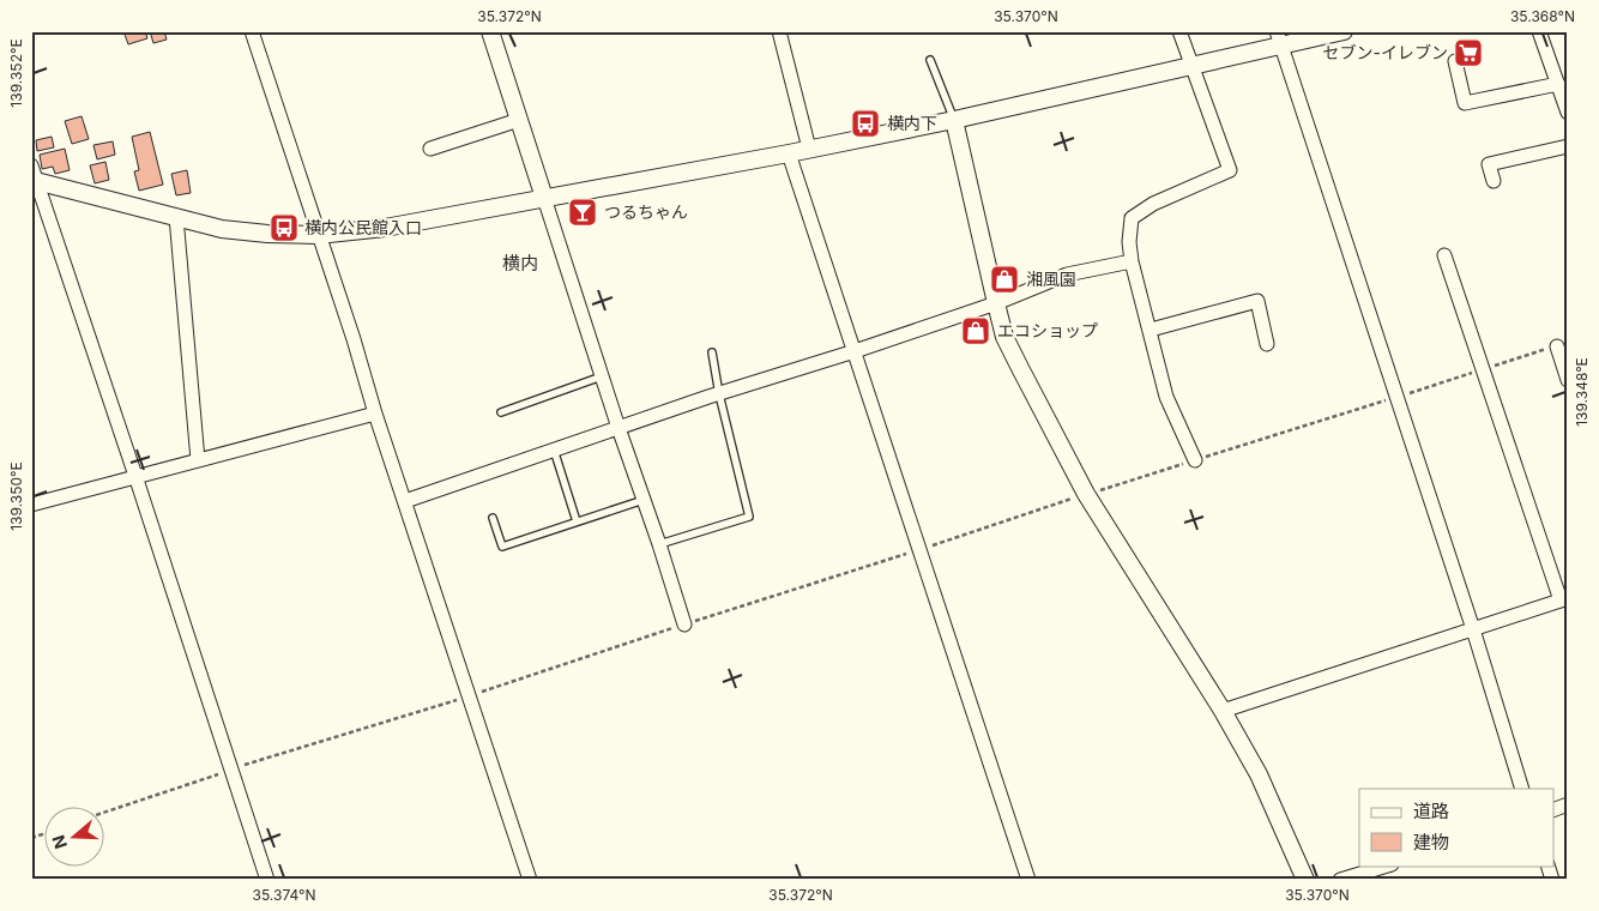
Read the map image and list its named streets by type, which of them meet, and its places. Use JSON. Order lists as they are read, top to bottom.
{
  "districts": ["横内"],
  "places": {
    "supermarket": ["セブン-イレブン"],
    "bus stop": ["横内下", "横内公民館入口"],
    "bar": ["つるちゃん"],
    "shop": ["湘風園", "エコショップ"]
  },
  "legend": ["道路", "建物"],
  "north": "left",
  "coordinates": [
    "35.372°N",
    "35.370°N",
    "35.368°N",
    "139.352°E",
    "139.348°E",
    "139.350°E",
    "35.374°N"
  ]
}
